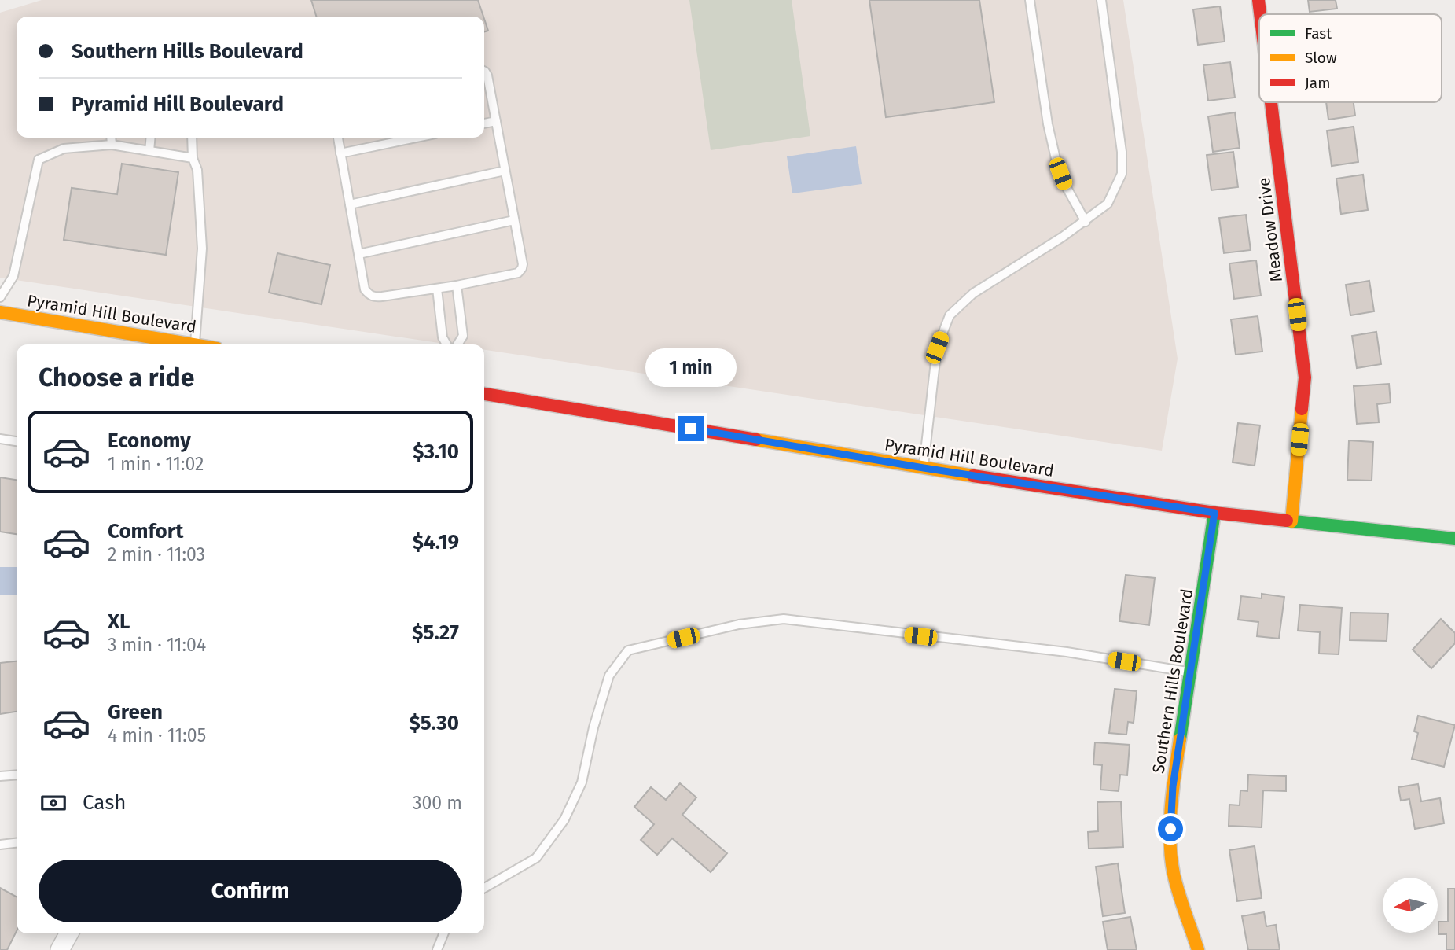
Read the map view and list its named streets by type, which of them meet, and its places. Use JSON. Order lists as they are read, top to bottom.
{
  "streets": {
    "main road": ["Meadow Drive", "Pyramid Hill Boulevard", "Southern Hills Boulevard"]
  },
  "crossings": [
    ["Meadow Drive", "Pyramid Hill Boulevard"],
    ["Pyramid Hill Boulevard", "Southern Hills Boulevard"]
  ],
  "legend": ["Fast", "Slow", "Jam"],
  "north": "left",
  "page": {
    "banner": ["Southern Hills Boulevard", "Pyramid Hill Boulevard"],
    "heading": "Choose a ride",
    "bubble": "1 min",
    "list": [
      {
        "name": "Economy",
        "note": "1 min · 11:02",
        "value": "$3.10"
      },
      {
        "name": "Comfort",
        "note": "2 min · 11:03",
        "value": "$4.19"
      },
      {
        "name": "XL",
        "note": "3 min · 11:04",
        "value": "$5.27"
      },
      {
        "name": "Green",
        "note": "4 min · 11:05",
        "value": "$5.30"
      }
    ],
    "pay": ["Cash", "300 m"],
    "buttons": "Confirm"
  }
}
